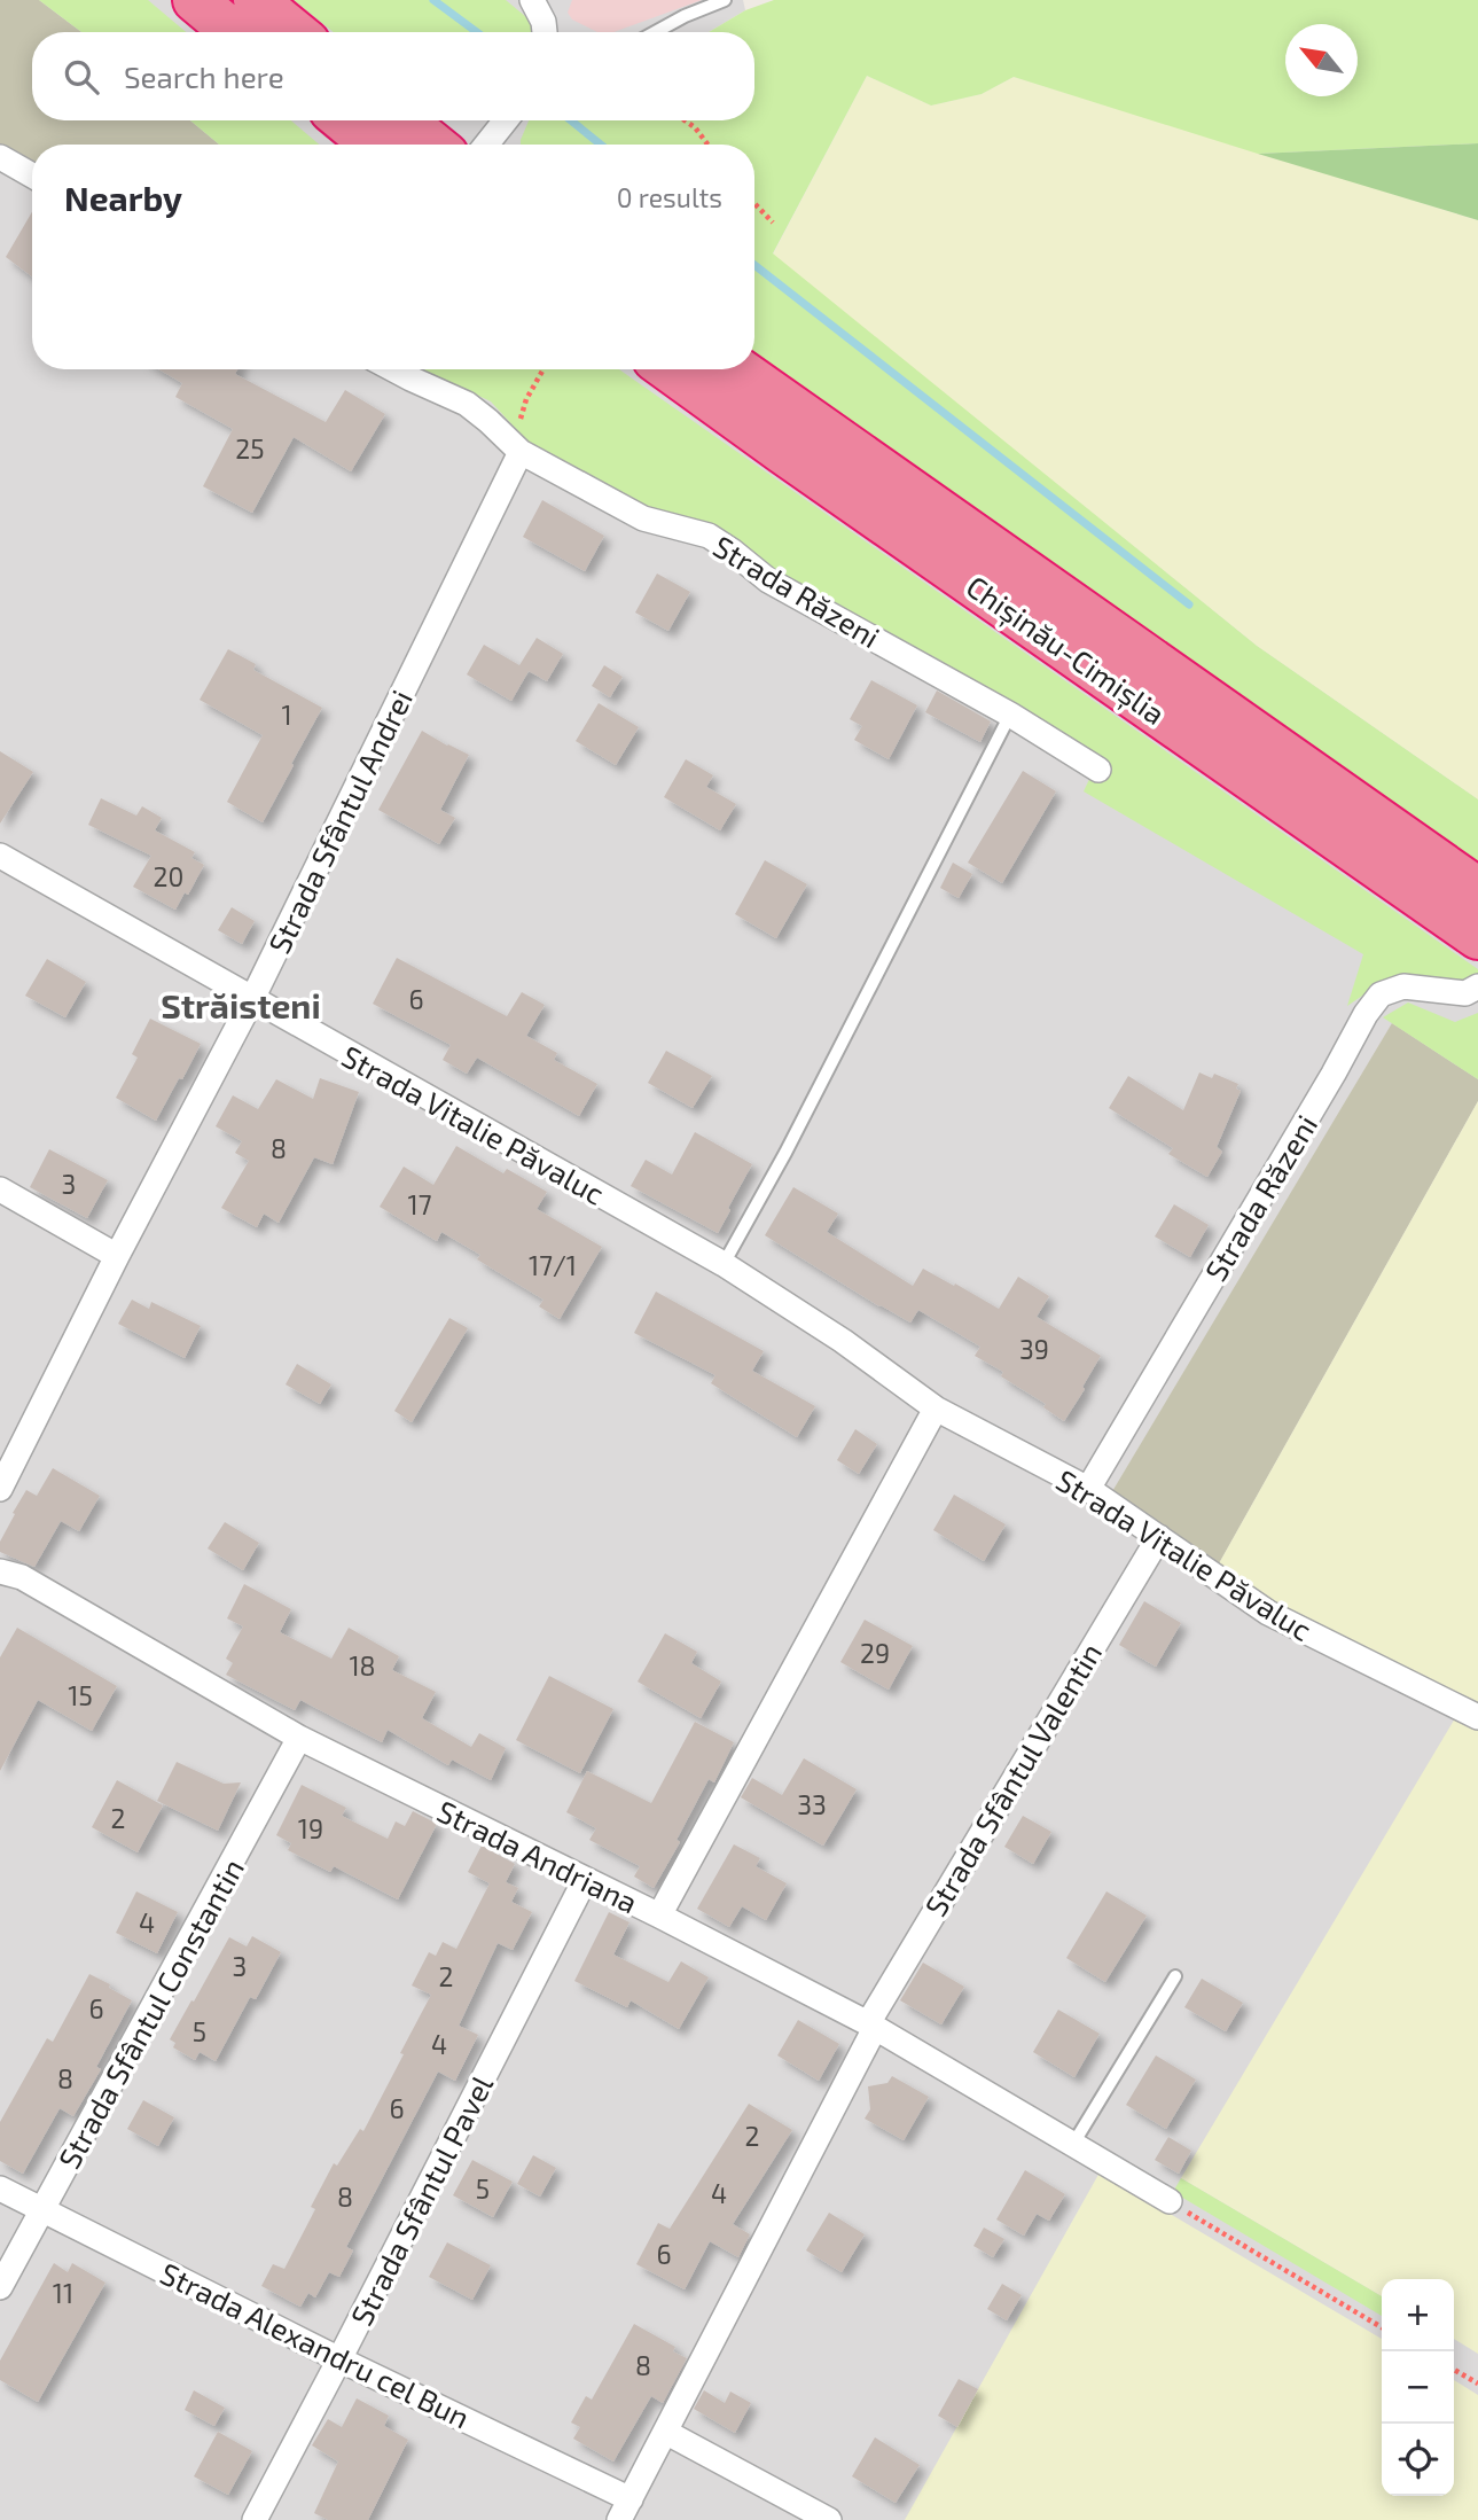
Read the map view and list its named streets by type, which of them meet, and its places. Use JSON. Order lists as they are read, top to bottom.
{
  "streets": {
    "highway": ["Chișinău-Cimișlia"],
    "street": [
      "Strada Răzeni",
      "Strada Sfântul Andrei",
      "Strada Vitalie Păvaluc",
      "Strada Sfântul Valentin",
      "Strada Andriana",
      "Strada Sfântul Constantin",
      "Strada Sfântul Pavel",
      "Strada Alexandru cel Bun"
    ]
  },
  "crossings": [
    ["Strada Răzeni", "Strada Sfântul Andrei"],
    ["Strada Răzeni", "Strada Vitalie Păvaluc"],
    ["Strada Sfântul Andrei", "Strada Vitalie Păvaluc"],
    ["Strada Vitalie Păvaluc", "Strada Sfântul Valentin"],
    ["Strada Sfântul Valentin", "Strada Andriana"],
    ["Strada Sfântul Valentin", "Strada Alexandru cel Bun"],
    ["Strada Andriana", "Strada Sfântul Constantin"],
    ["Strada Andriana", "Strada Sfântul Pavel"],
    ["Strada Sfântul Constantin", "Strada Alexandru cel Bun"],
    ["Strada Sfântul Pavel", "Strada Alexandru cel Bun"]
  ],
  "districts": ["Străisteni"],
  "house_numbers": [
    "25",
    "1",
    "20",
    "6",
    "8",
    "3",
    "17",
    "17/1",
    "39",
    "29",
    "18",
    "15",
    "33",
    "2",
    "19",
    "4",
    "3",
    "2",
    "6",
    "5",
    "4",
    "8",
    "6",
    "2",
    "5",
    "4",
    "8",
    "6",
    "11",
    "8"
  ],
  "north": "top left",
  "page": {
    "search": "Search here",
    "heading": ["Nearby", "0 results"],
    "map_buttons": ["+", "−"]
  }
}
